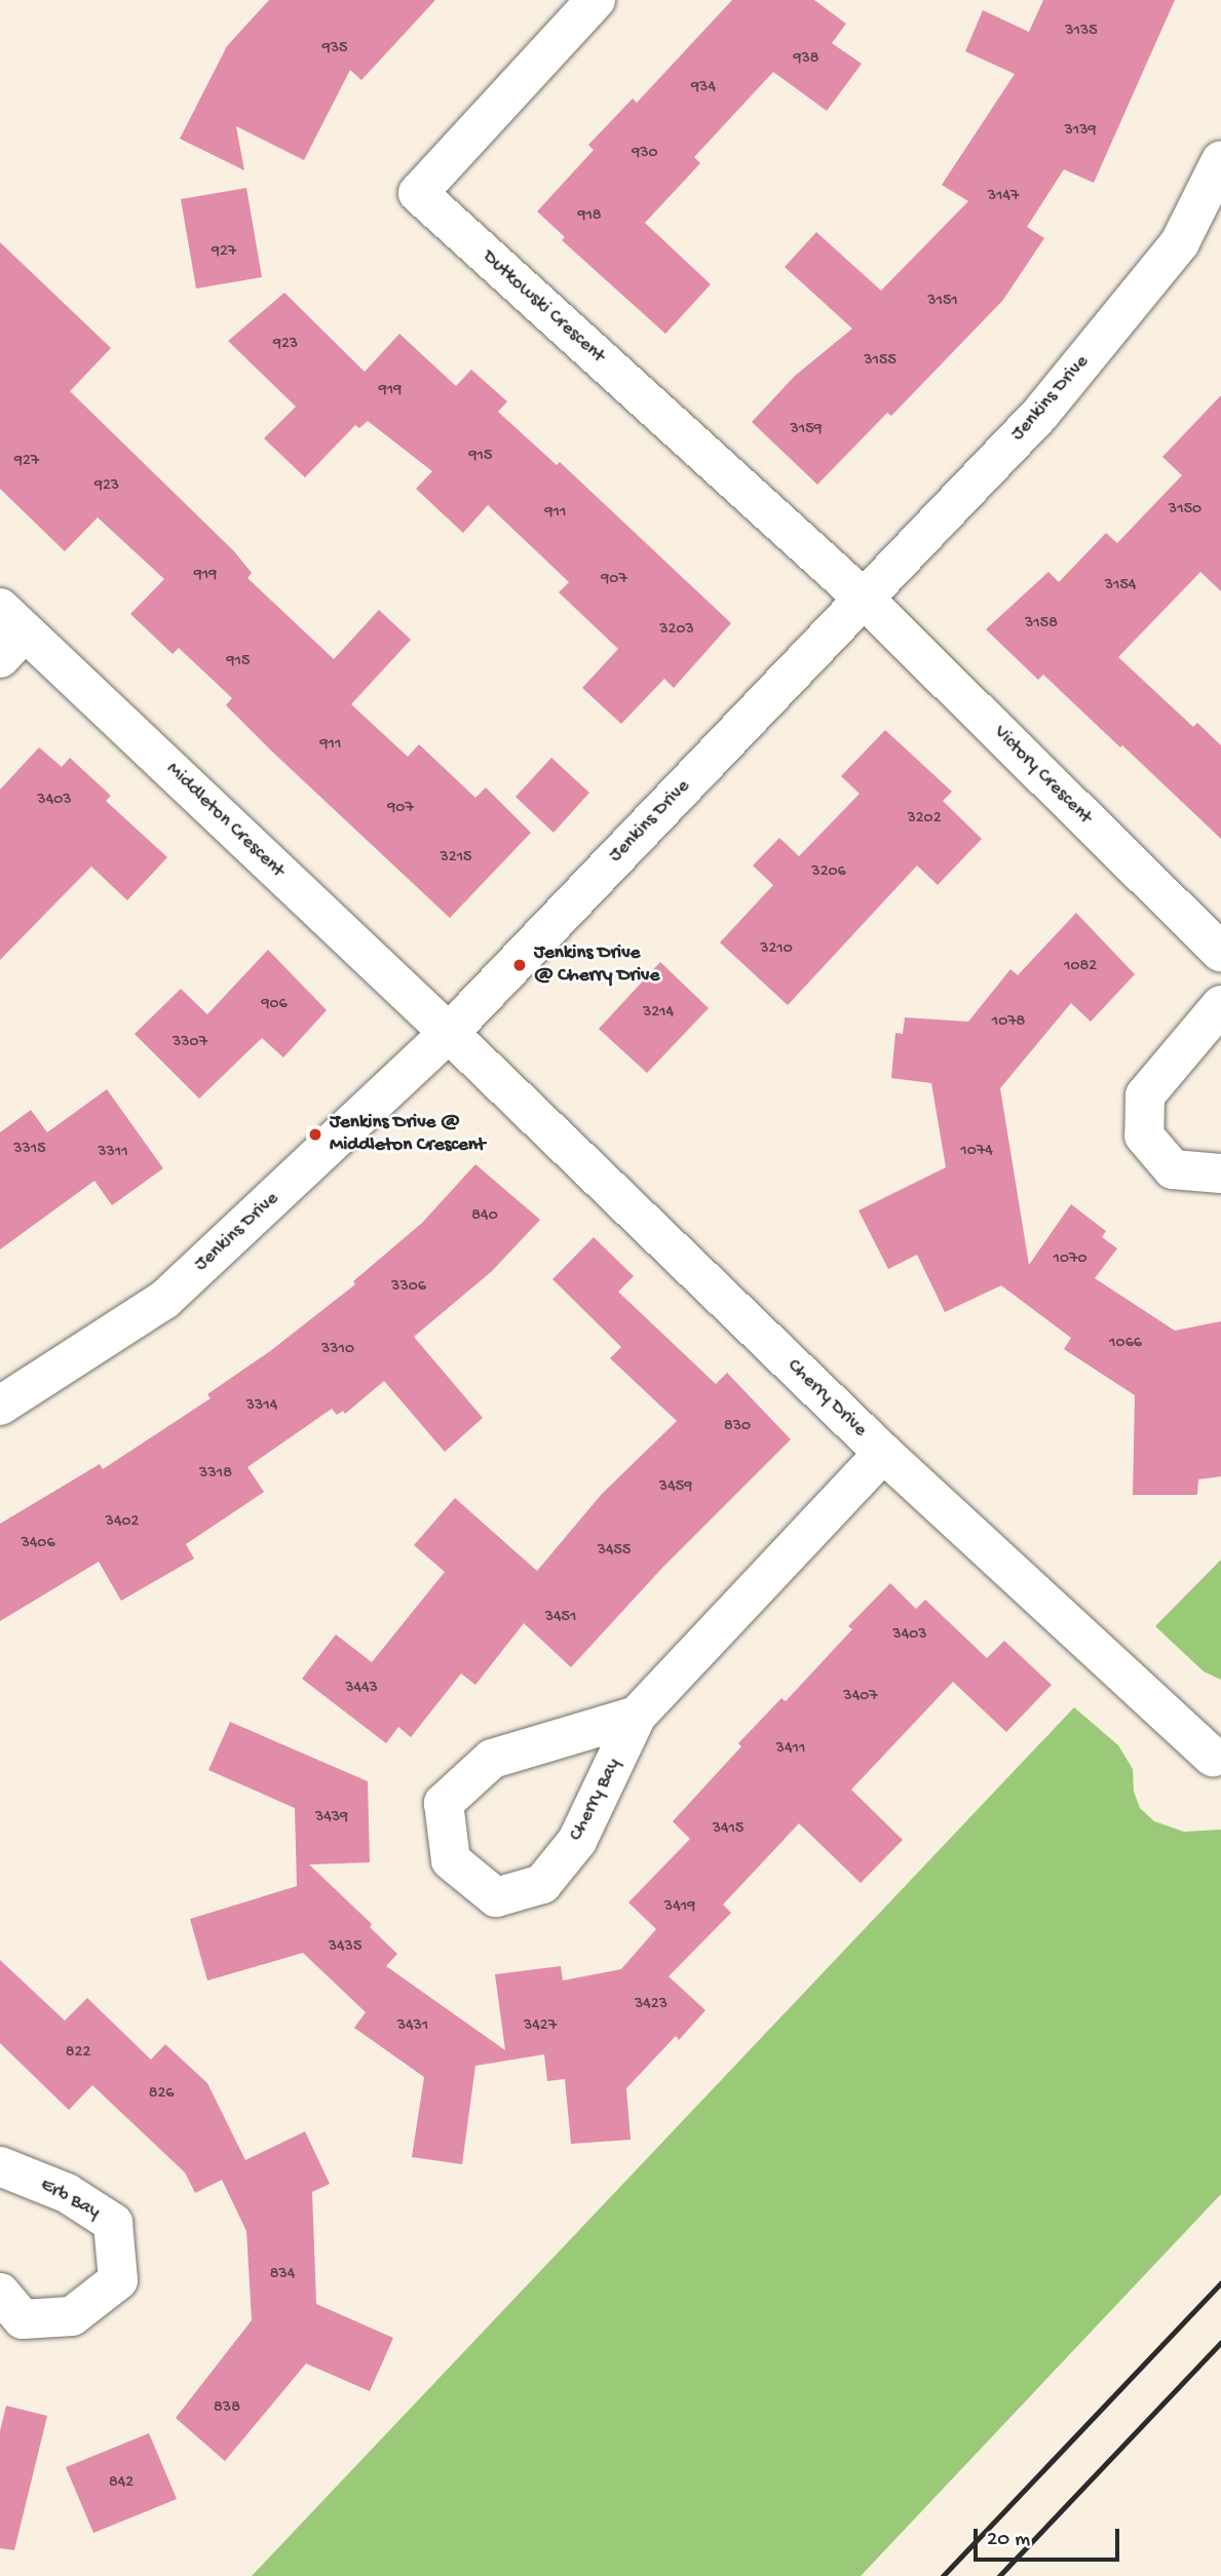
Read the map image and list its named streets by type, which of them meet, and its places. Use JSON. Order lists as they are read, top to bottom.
{
  "streets": {
    "street": [
      "Dutkowski Crescent",
      "Jenkins Drive",
      "Victory Crescent",
      "Middleton Crescent",
      "Cherry Drive",
      "Cherry Bay",
      "Erb Bay"
    ]
  },
  "crossings": [
    ["Dutkowski Crescent", "Jenkins Drive"],
    ["Dutkowski Crescent", "Victory Crescent"],
    ["Jenkins Drive", "Victory Crescent"],
    ["Jenkins Drive", "Middleton Crescent"],
    ["Jenkins Drive", "Cherry Drive"],
    ["Middleton Crescent", "Cherry Drive"],
    ["Cherry Drive", "Cherry Bay"]
  ],
  "places": ["Jenkins Drive @ Cherry Drive", "Jenkins Drive @ Middleton Crescent"],
  "house_numbers": [
    "3135",
    "935",
    "938",
    "934",
    "3139",
    "930",
    "3147",
    "918",
    "927",
    "3151",
    "923",
    "3155",
    "919",
    "3159",
    "915",
    "927",
    "923",
    "3150",
    "911",
    "919",
    "907",
    "3154",
    "3158",
    "3203",
    "915",
    "911",
    "3403",
    "907",
    "3202",
    "3215",
    "3206",
    "3210",
    "1082",
    "906",
    "3214",
    "1078",
    "3307",
    "3315",
    "1074",
    "3311",
    "840",
    "1070",
    "3306",
    "1066",
    "3310",
    "3314",
    "830",
    "3318",
    "3459",
    "3402",
    "3406",
    "3455",
    "3451",
    "3403",
    "3443",
    "3407",
    "3411",
    "3439",
    "3415",
    "3419",
    "3435",
    "3423",
    "3431",
    "3427",
    "822",
    "826",
    "834",
    "838",
    "842"
  ],
  "scale_bar": "20 m"
}
